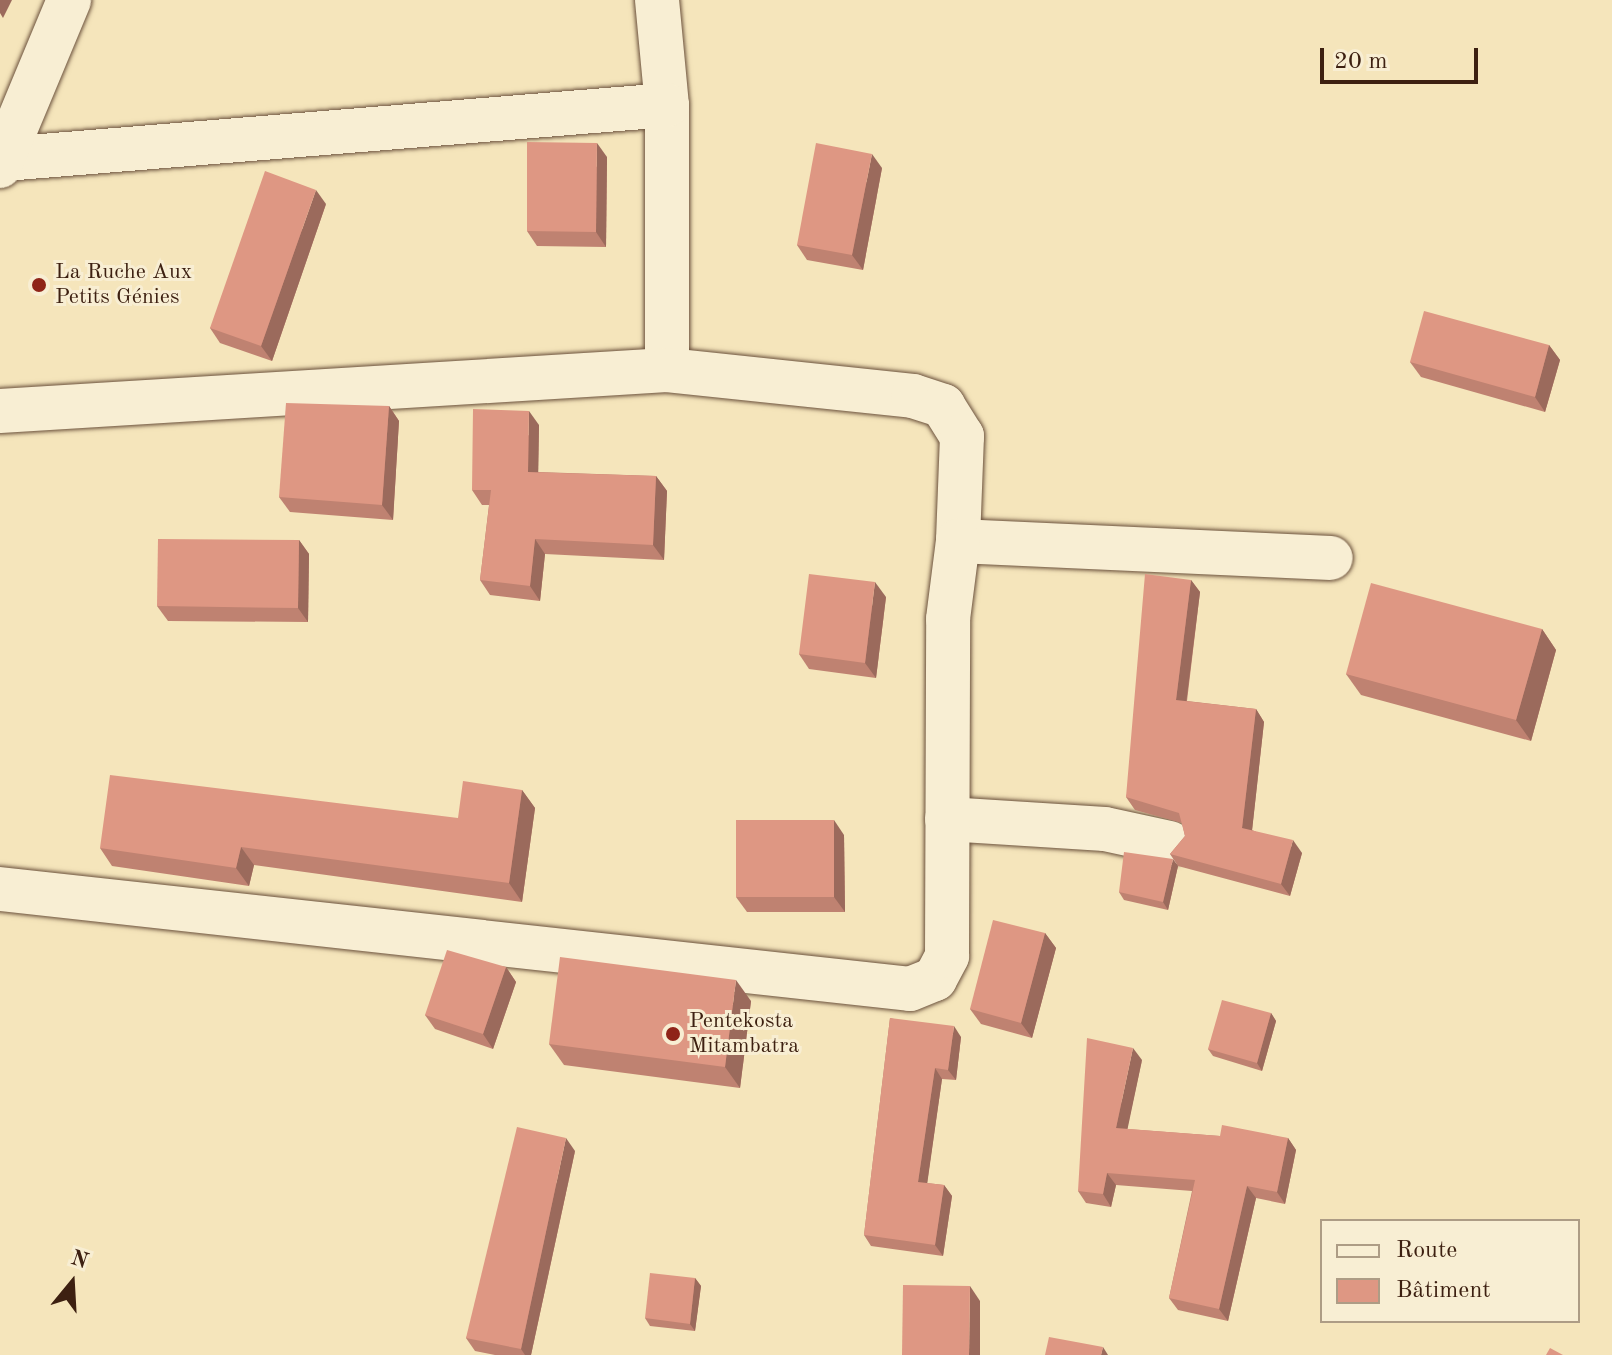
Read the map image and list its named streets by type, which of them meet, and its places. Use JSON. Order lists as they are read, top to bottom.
{
  "places": ["La Ruche Aux Petits Génies", "Pentekosta Mitambatra"],
  "legend": ["Route", "Bâtiment"],
  "scale_bar": "20 m",
  "north": "top"
}
